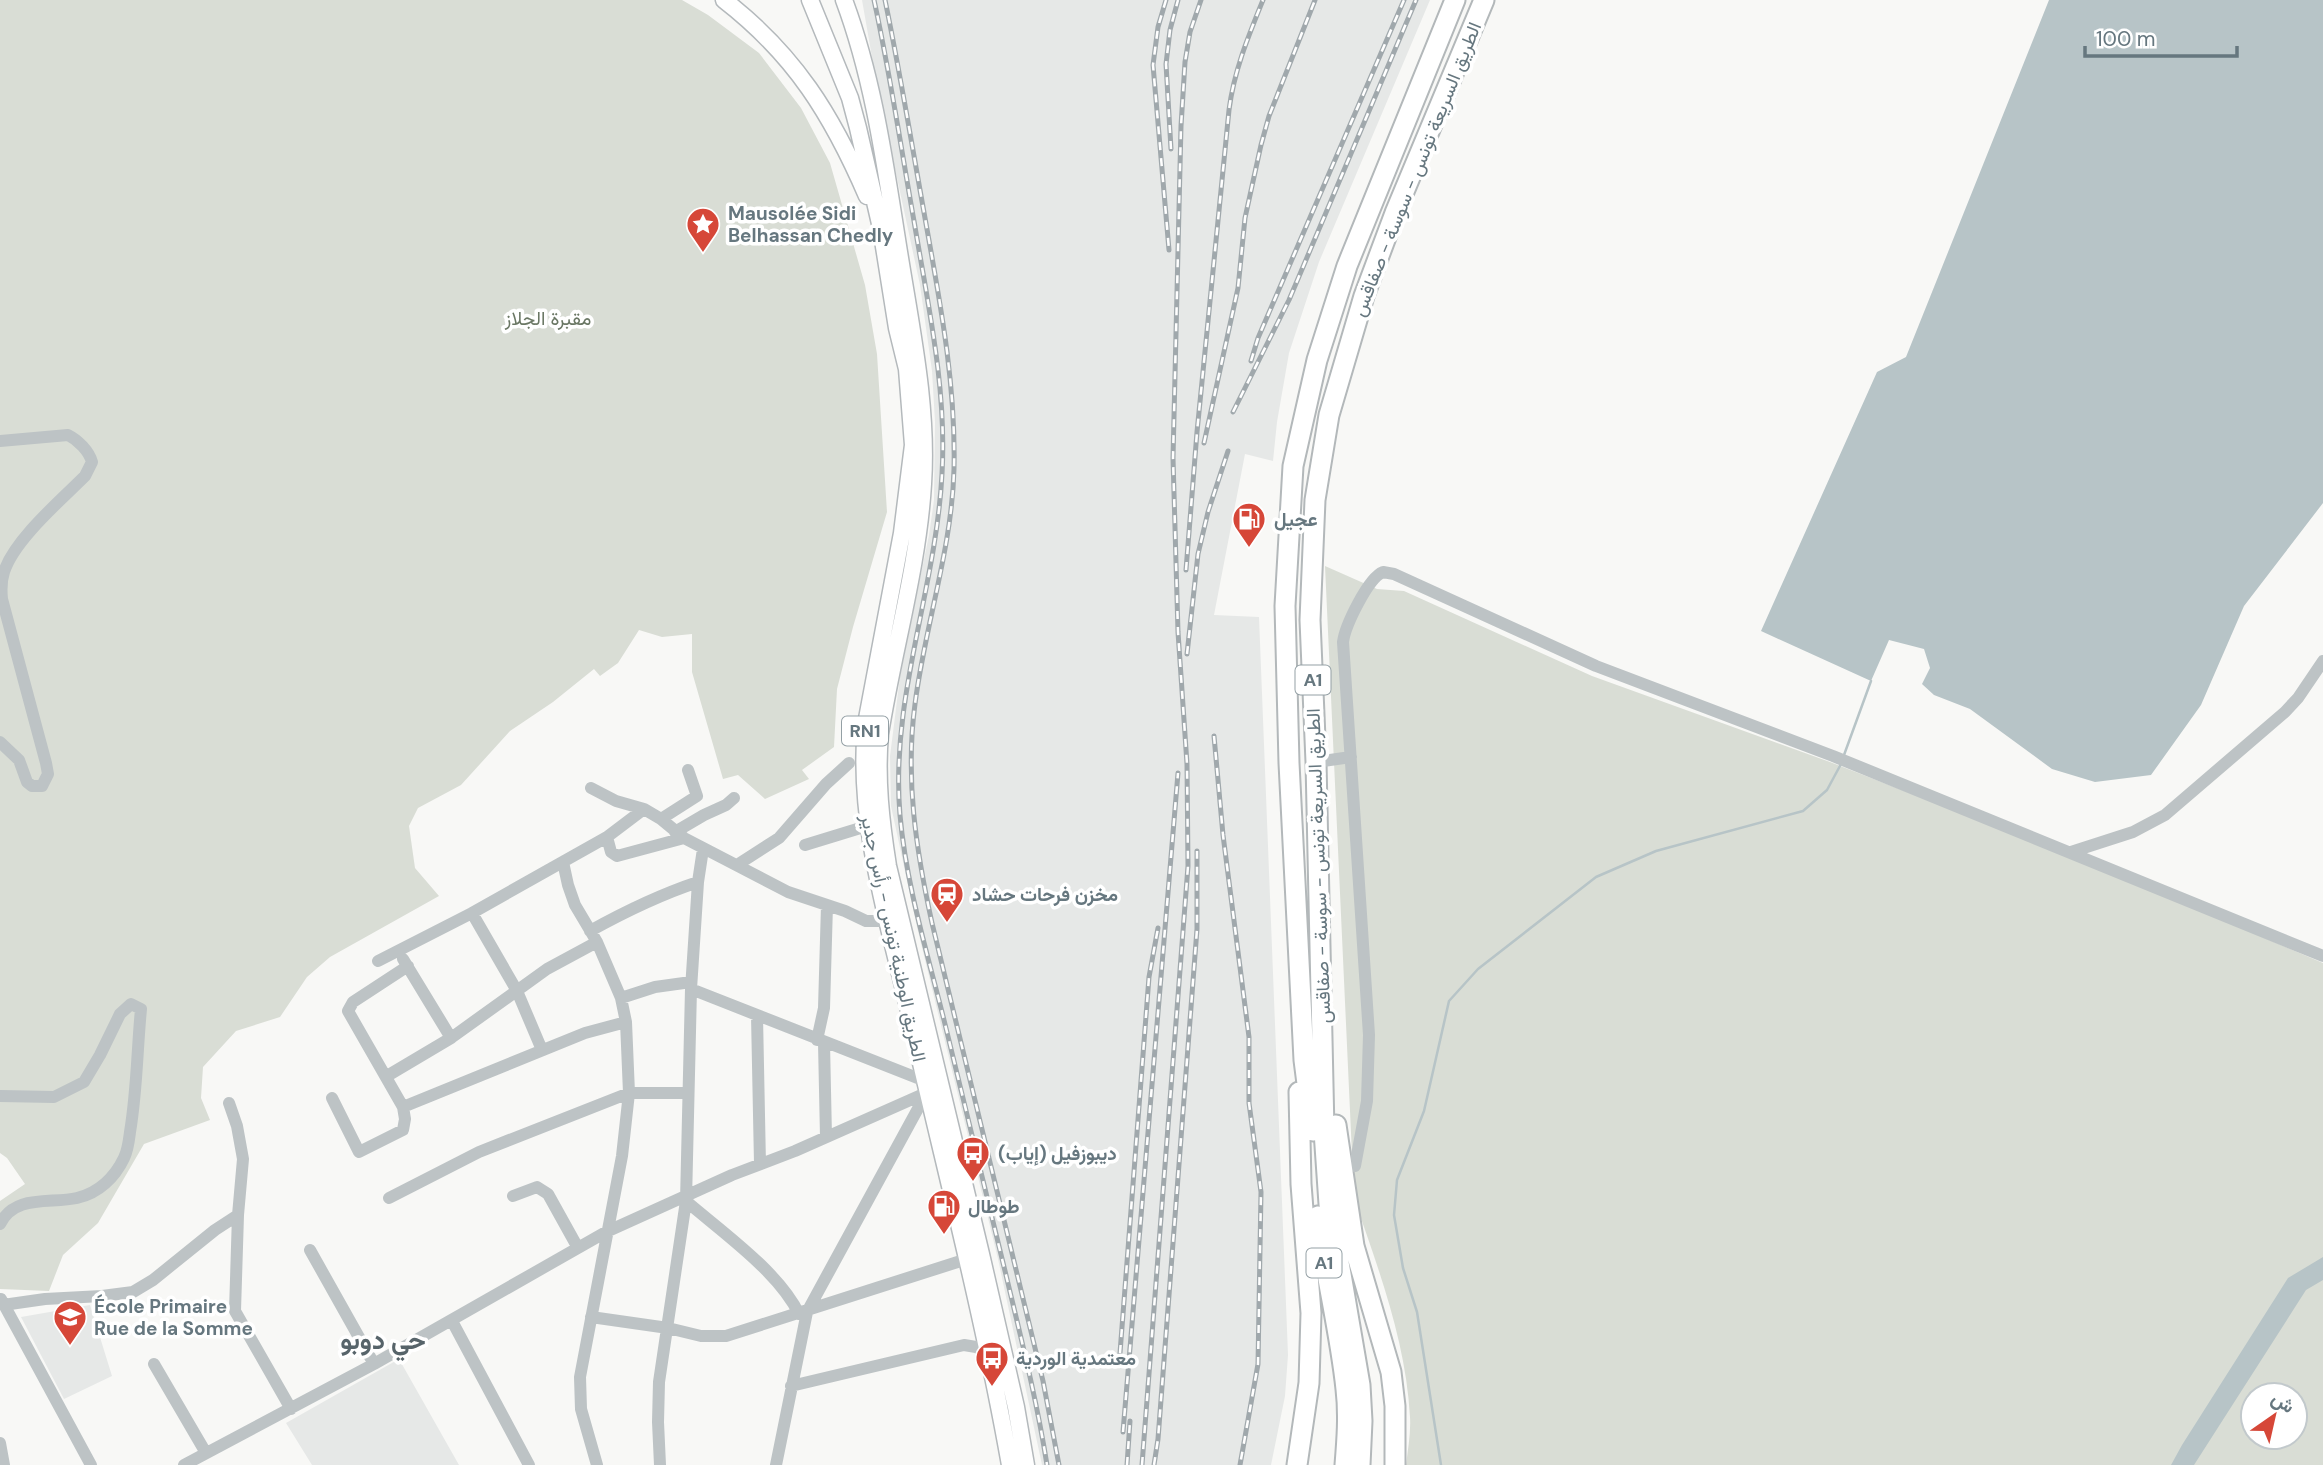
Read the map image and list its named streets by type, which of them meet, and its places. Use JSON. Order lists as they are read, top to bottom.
{
  "streets": {
    "highway": ["الطريق السريعة تونس - سوسة - صفاقس", "A1"],
    "main road": ["RN1", "الطريق الوطنية تونس - رأس جدير"]
  },
  "districts": ["حي دوبو"],
  "parks": ["مقبرة الجلاز"],
  "places": {
    "place": ["Mausolée Sidi Belhassan Chedly"],
    "fuel station": ["عجيل", "طوطال"],
    "station": ["مخزن فرحات حشاد"],
    "bus stop": ["ديبوزفيل (إياب)", "معتمدية الوردية"],
    "school or university": ["École Primaire Rue de la Somme"]
  },
  "scale_bar": "100 m",
  "north": "top right"
}
